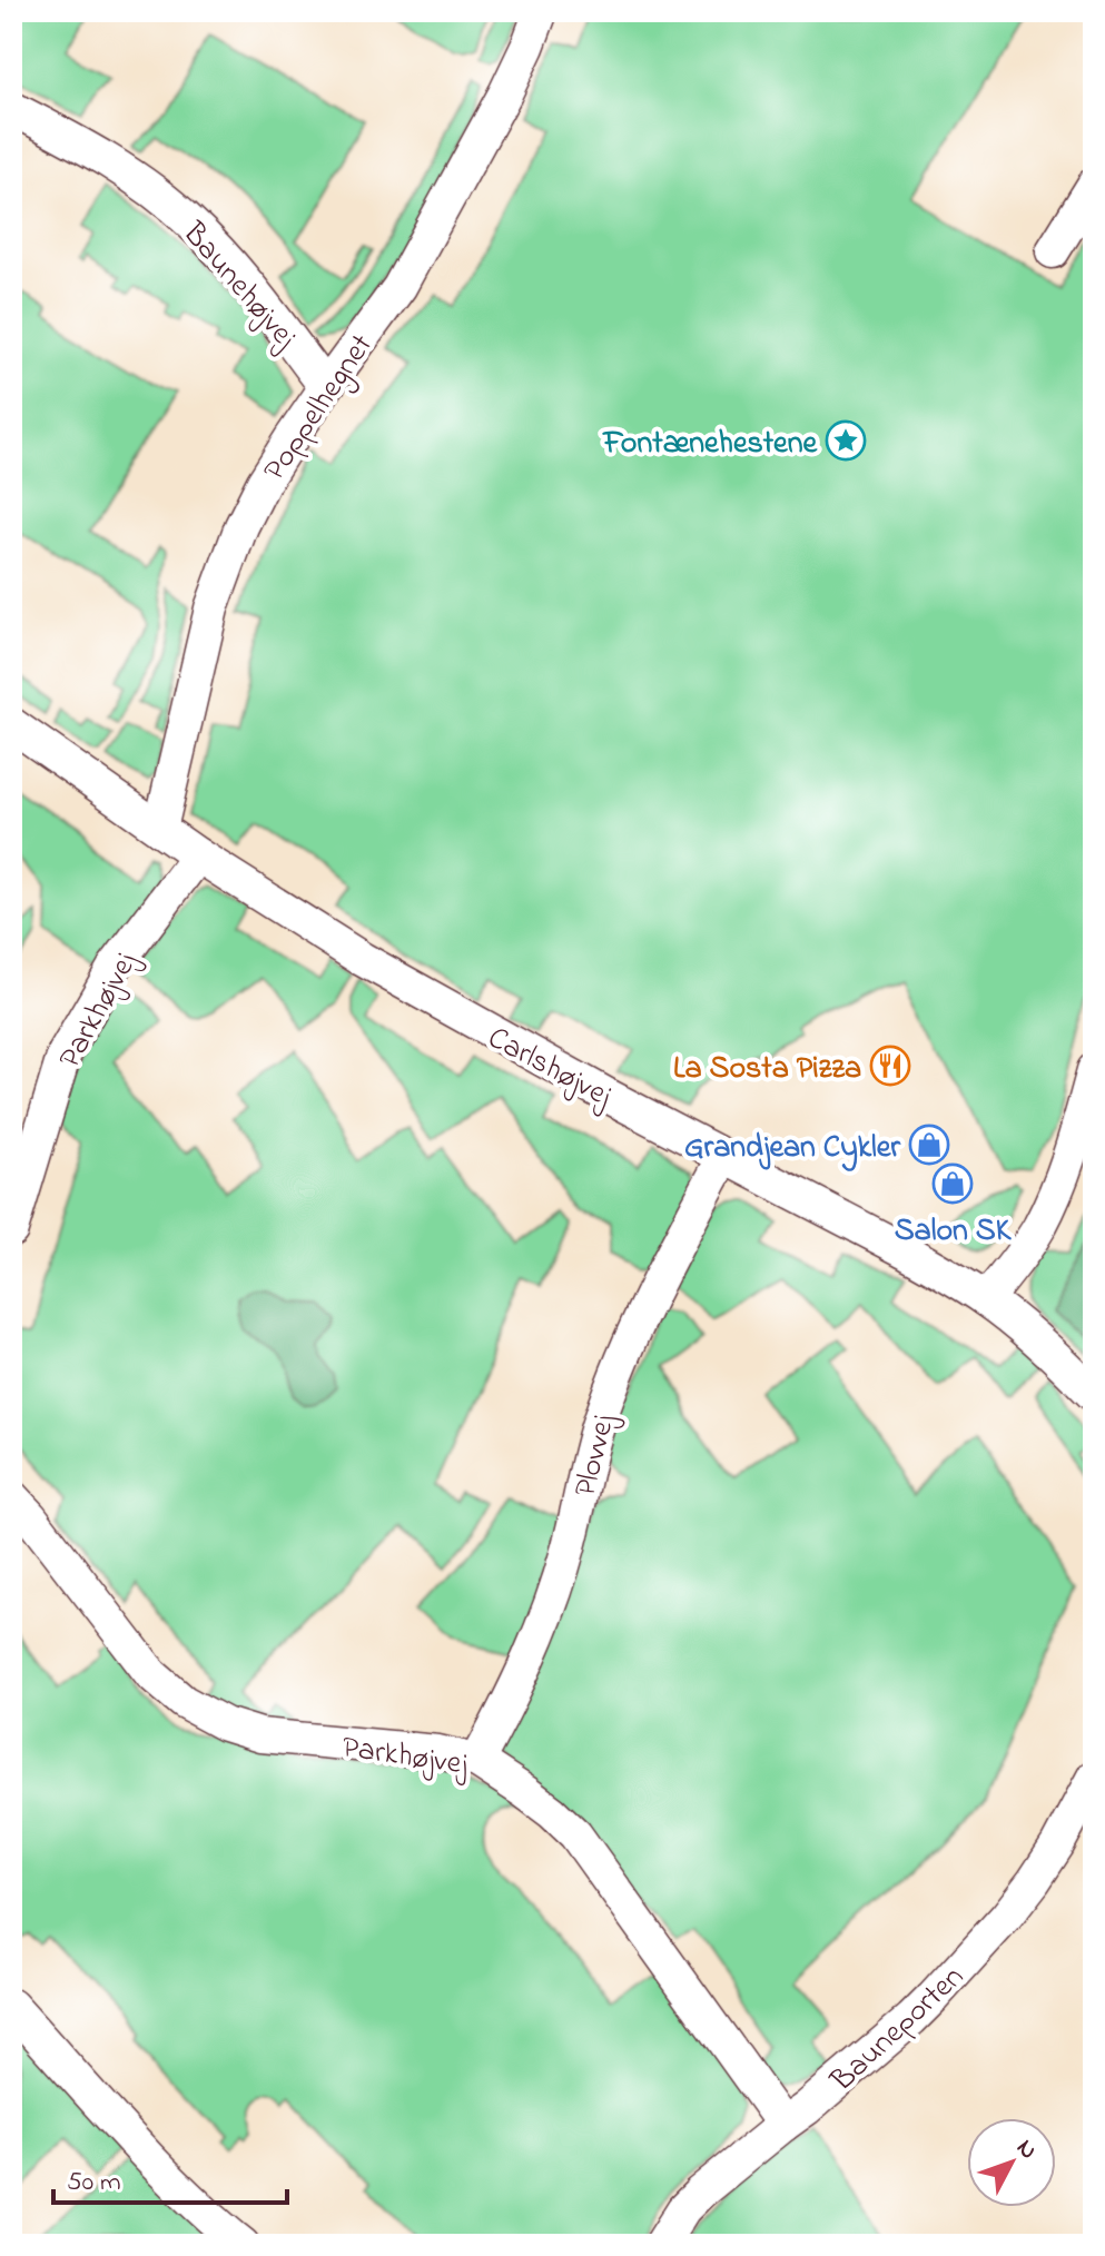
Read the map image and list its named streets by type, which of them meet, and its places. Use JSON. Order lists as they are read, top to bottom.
{
  "streets": {
    "street": [
      "Baunehøjvej",
      "Poppelhegnet",
      "Parkhøjvej",
      "Carlshøjvej",
      "Plovvej",
      "Bauneporten"
    ]
  },
  "crossings": [
    ["Baunehøjvej", "Poppelhegnet"],
    ["Poppelhegnet", "Carlshøjvej"],
    ["Parkhøjvej", "Carlshøjvej"],
    ["Parkhøjvej", "Plovvej"],
    ["Parkhøjvej", "Bauneporten"],
    ["Carlshøjvej", "Plovvej"]
  ],
  "places": {
    "place": ["Fontænehestene"],
    "restaurant": ["La Sosta Pizza"],
    "shop": ["Grandjean Cykler", "Salon SK"]
  },
  "scale_bar": "50 m",
  "north": "top right"
}
